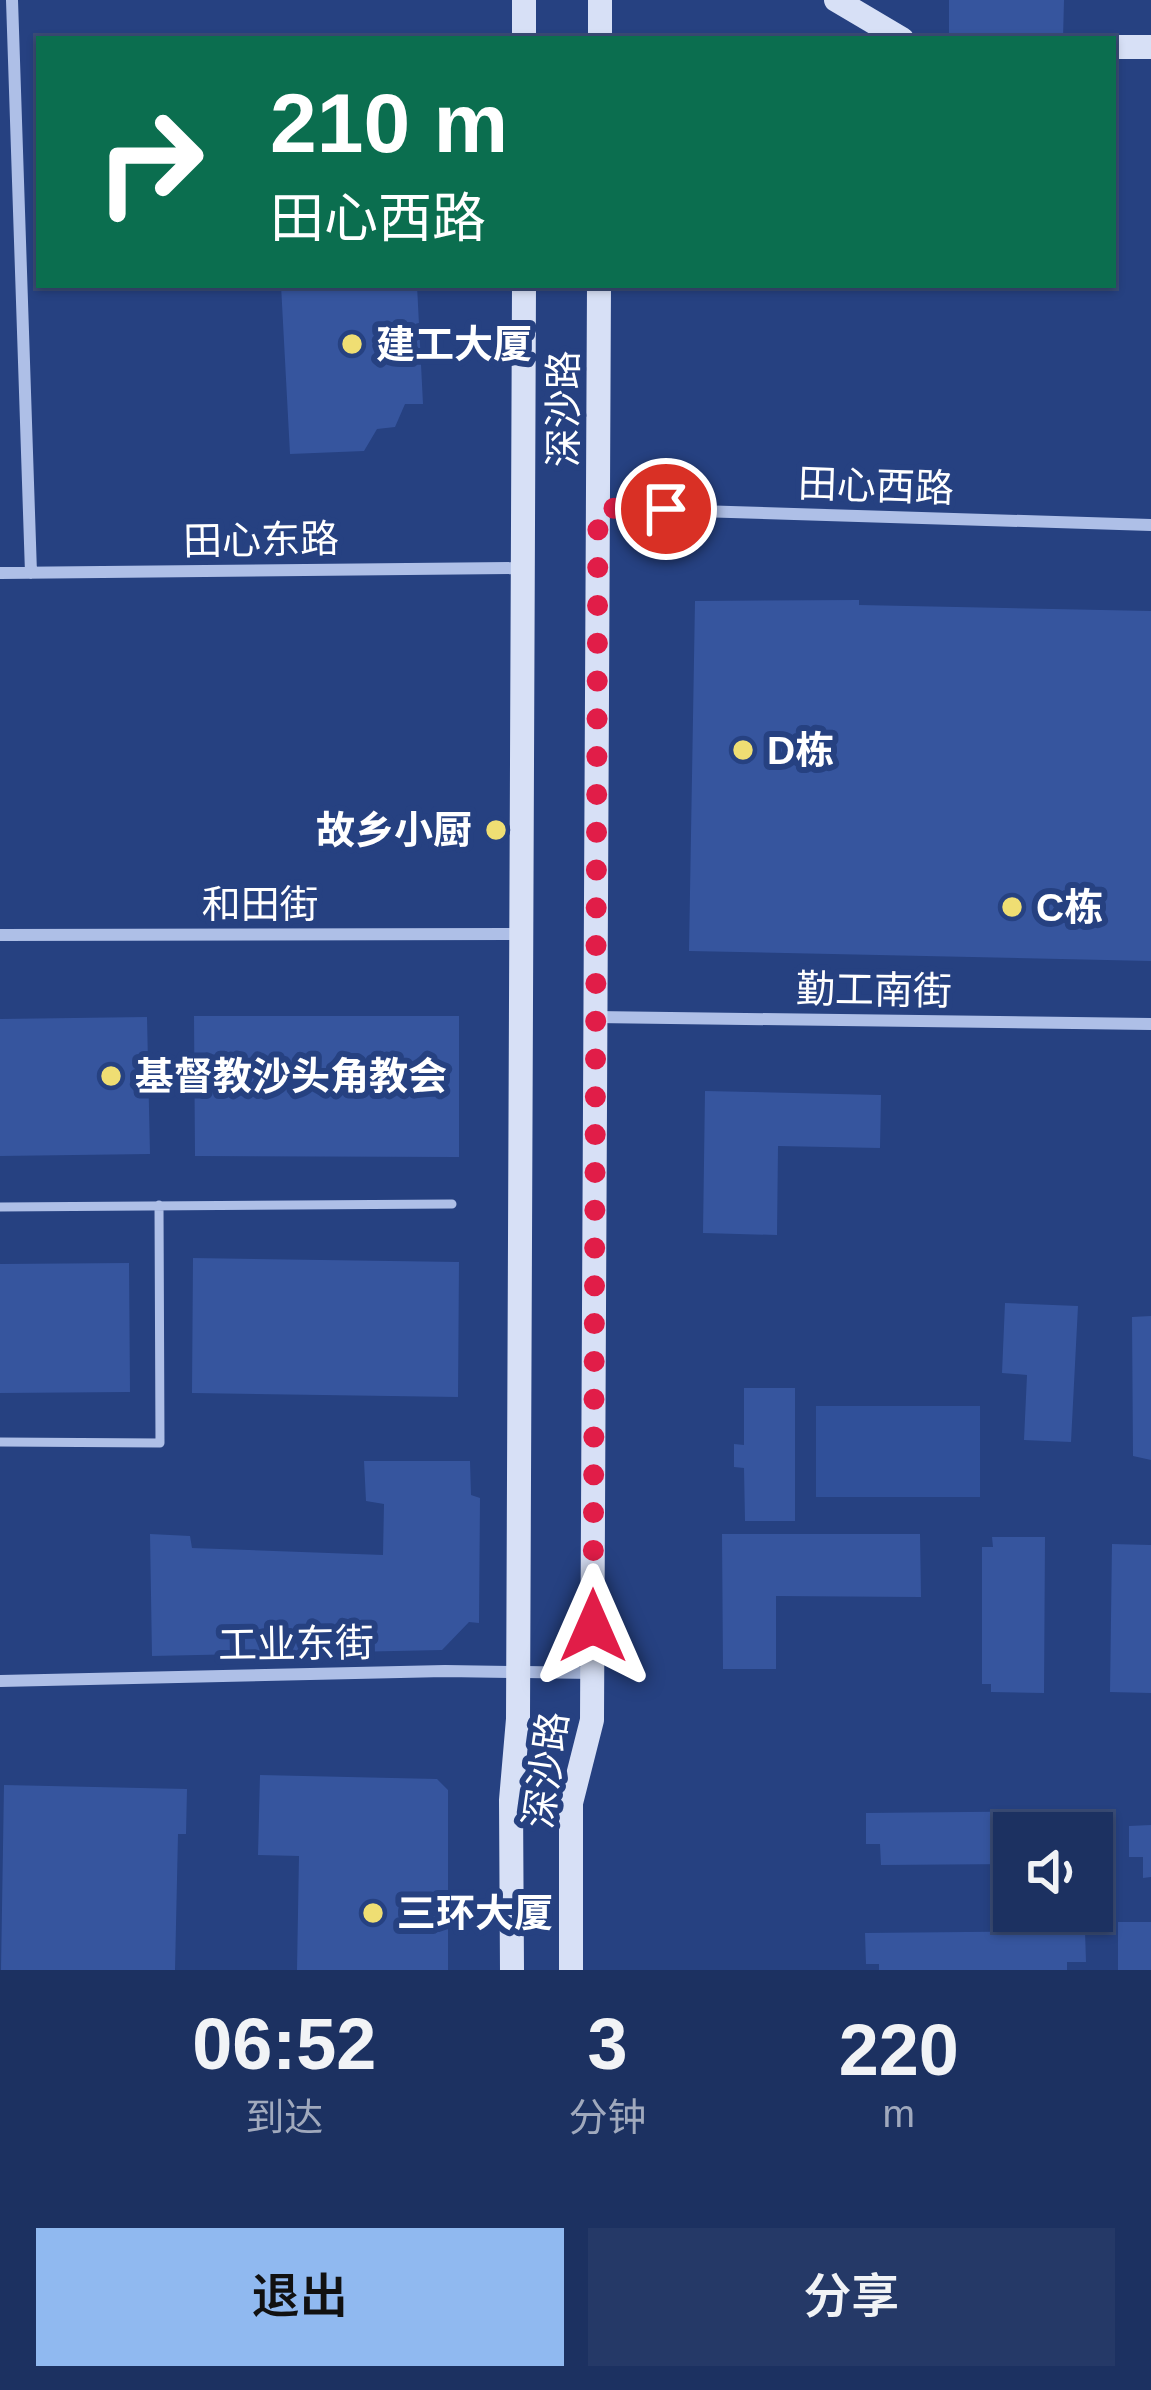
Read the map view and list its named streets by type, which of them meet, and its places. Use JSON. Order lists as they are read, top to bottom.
{
  "streets": {
    "main road": ["深沙路"],
    "street": [
      "田心西路",
      "田心东路",
      "和田街",
      "勤工南街",
      "工业东街"
    ]
  },
  "crossings": [
    ["深沙路", "田心西路"],
    ["深沙路", "田心东路"],
    ["深沙路", "和田街"],
    ["深沙路", "勤工南街"],
    ["深沙路", "工业东街"]
  ],
  "places": [
    "建工大厦",
    "D栋",
    "故乡小厨",
    "C栋",
    "基督教沙头角教会",
    "三环大厦"
  ],
  "page": {
    "turn": ["210 m", "田心西路"],
    "eta": [
      "06:52",
      "到达",
      "3",
      "分钟",
      "220",
      "m"
    ],
    "buttons": ["退出", "分享"]
  }
}
